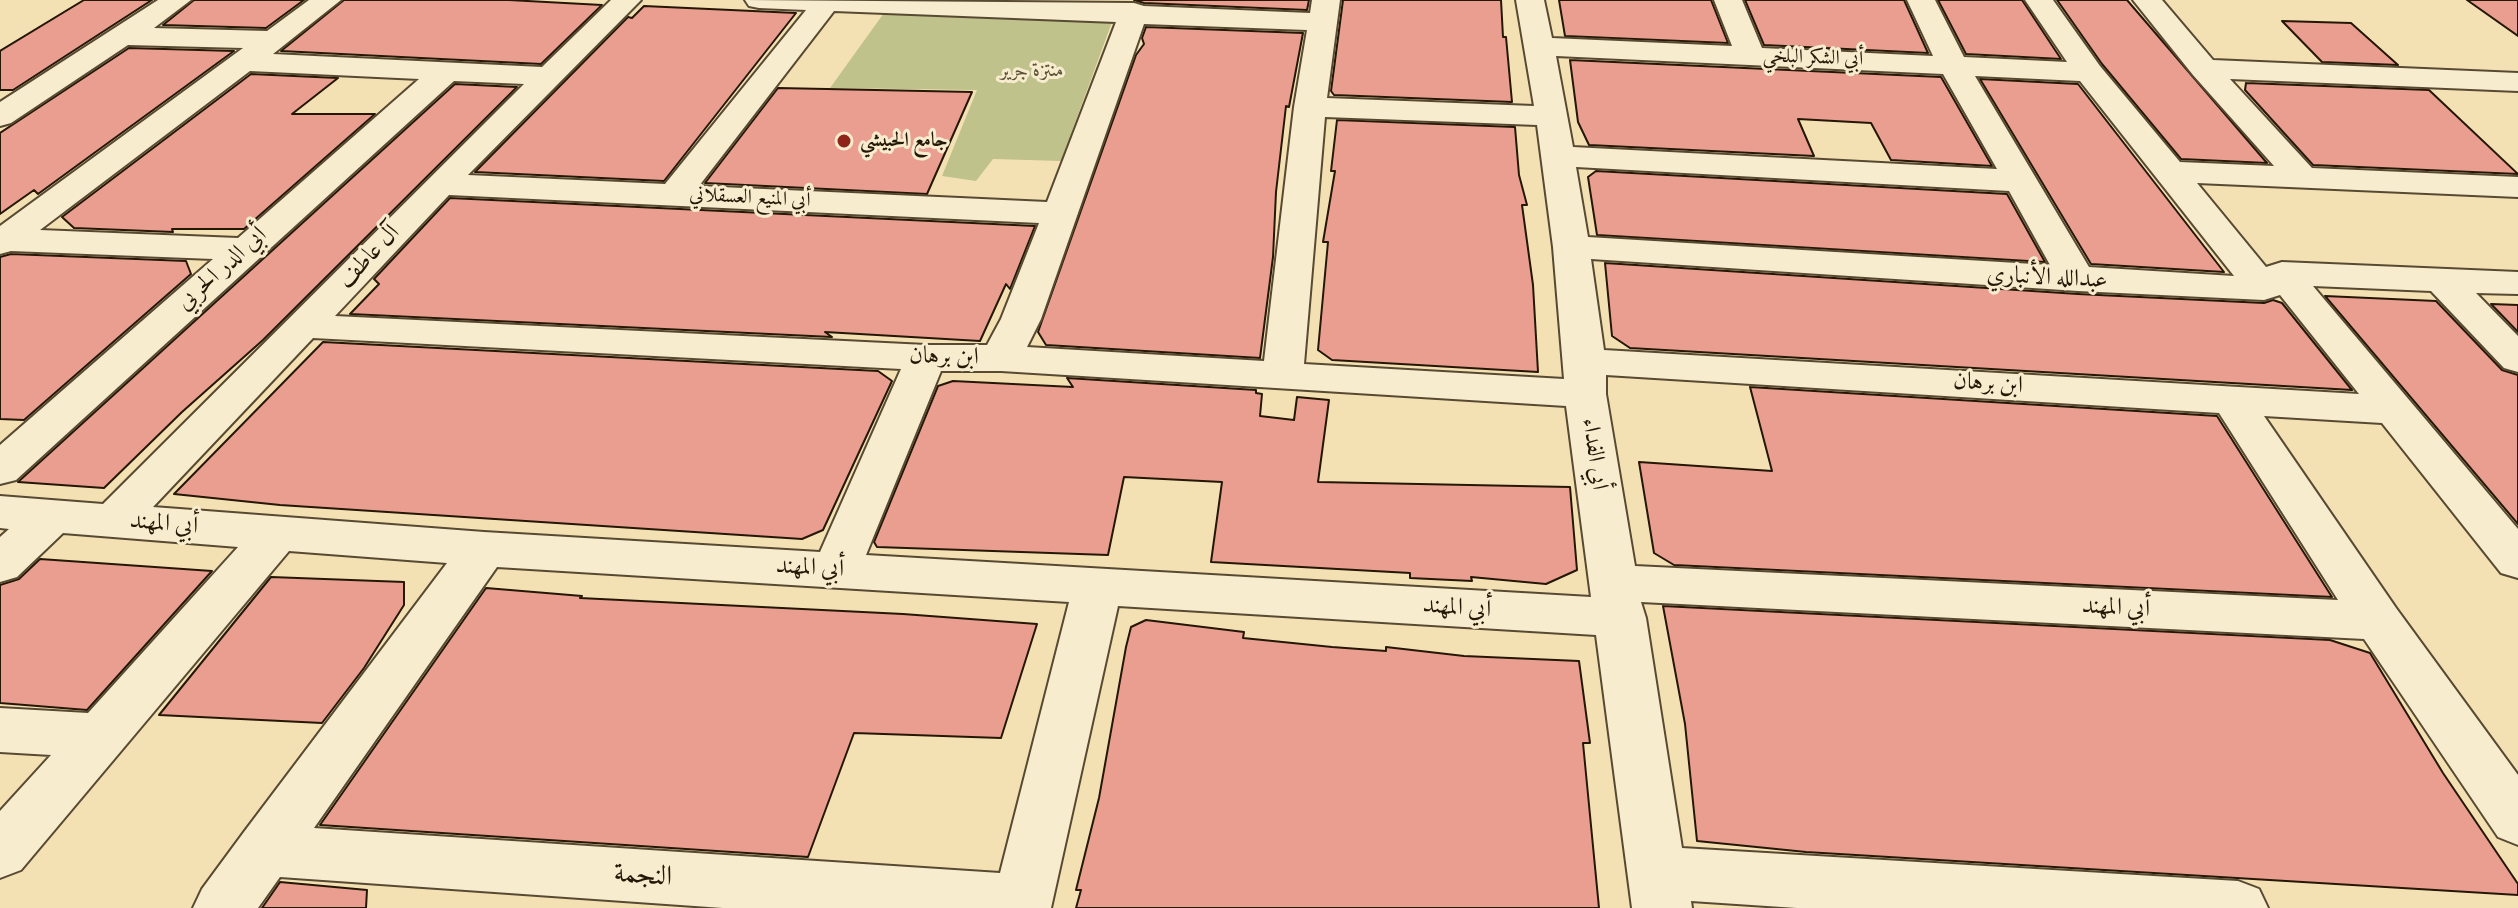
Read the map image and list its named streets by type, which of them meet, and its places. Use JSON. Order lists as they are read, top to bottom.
{
  "streets": {
    "street": [
      "أبي الشكر البلخي",
      "أبي المنيع العسقلاني",
      "آل عاطف",
      "أبي الدر الحربي",
      "عبدالله الأنباري",
      "ابن برهان",
      "أبي الفداء",
      "أبي المهند",
      "النجمة"
    ]
  },
  "crossings": [
    ["أبي الشكر البلخي", "أبي الفداء"],
    ["أبي المنيع العسقلاني", "آل عاطف"],
    ["آل عاطف", "ابن برهان"],
    ["آل عاطف", "أبي المهند"],
    ["عبدالله الأنباري", "أبي الفداء"],
    ["ابن برهان", "أبي الفداء"],
    ["أبي الفداء", "أبي المهند"]
  ],
  "parks": ["منتزة جرير"],
  "places": ["جامع الحبيشي"]
}
